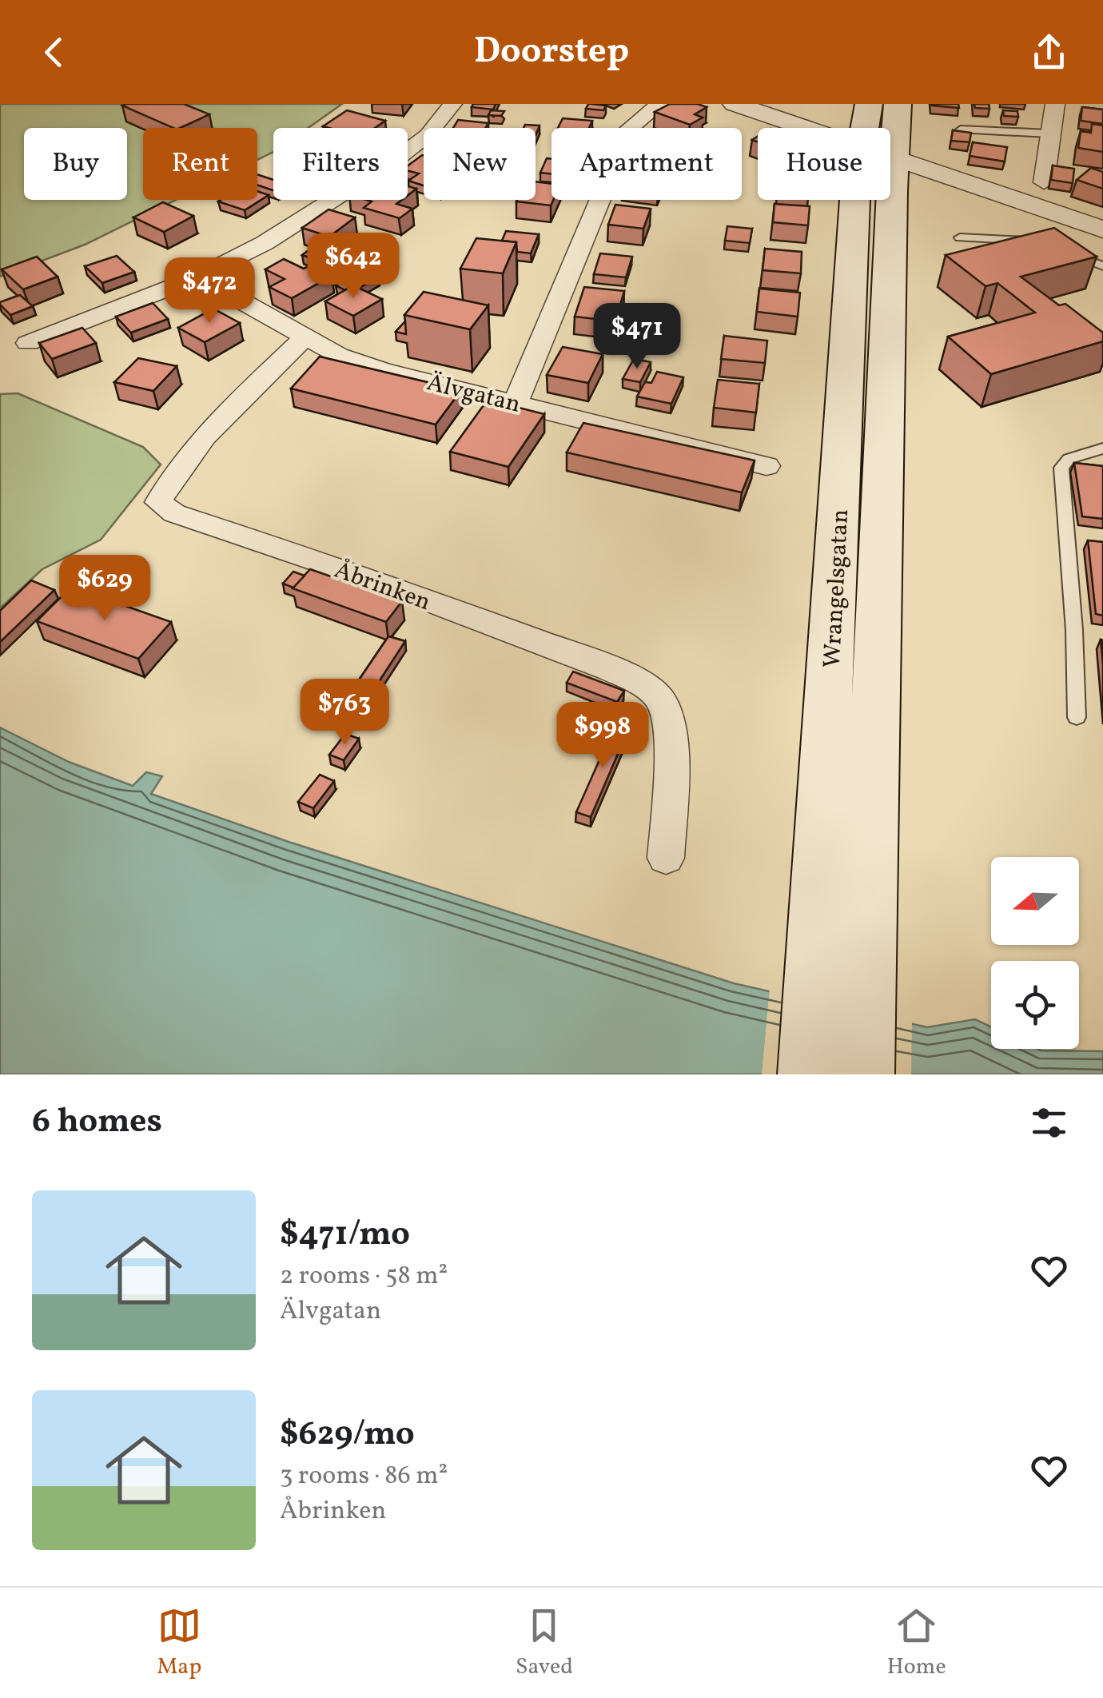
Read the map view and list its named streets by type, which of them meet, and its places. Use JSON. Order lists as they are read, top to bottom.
{
  "streets": {
    "main road": ["Wrangelsgatan"],
    "street": ["Älvgatan", "Åbrinken"]
  },
  "crossings": [
    ["Älvgatan", "Åbrinken"]
  ],
  "north": "left",
  "page": {
    "header": "Doorstep",
    "chip": [
      "Buy",
      "Rent",
      "Filters",
      "New",
      "Apartment",
      "House"
    ],
    "price": [
      "$642",
      "$472",
      "$471",
      "$629",
      "$763",
      "$998"
    ],
    "heading": "6 homes",
    "list": [
      {
        "name": "$471/mo",
        "note": "2 rooms · 58 m² · Älvgatan"
      },
      {
        "name": "$629/mo",
        "note": "3 rooms · 86 m² · Åbrinken"
      }
    ],
    "tabs": ["Map", "Saved", "Home"]
  }
}
